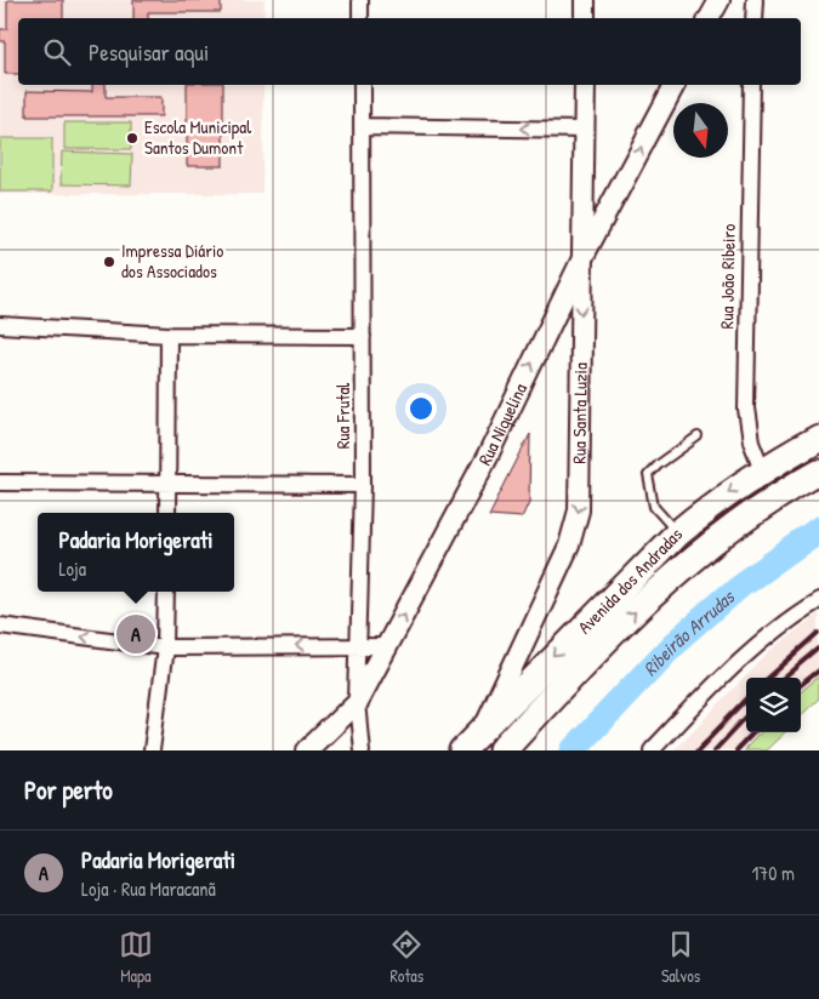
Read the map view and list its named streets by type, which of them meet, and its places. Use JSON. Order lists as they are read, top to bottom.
{
  "streets": {
    "main road": ["Avenida dos Andradas"],
    "street": [
      "Rua João Ribeiro",
      "Rua Santa Luzia",
      "Rua Frutal",
      "Rua Niquelina"
    ]
  },
  "crossings": [
    ["Rua João Ribeiro", "Avenida dos Andradas"],
    ["Rua Santa Luzia", "Rua Niquelina"],
    ["Rua Santa Luzia", "Avenida dos Andradas"],
    ["Rua Frutal", "Rua Niquelina"]
  ],
  "one_way": ["Rua Santa Luzia", "Rua Niquelina"],
  "water": ["Ribeirão Arrudas"],
  "places": ["Escola Municipal Santos Dumont", "Impressa Diário dos Associados"],
  "north": "bottom",
  "page": {
    "search": "Pesquisar aqui",
    "popup": ["Padaria Morigerati", "Loja"],
    "pins": "A",
    "heading": "Por perto",
    "list": [
      {
        "mark": "A",
        "name": "Padaria Morigerati",
        "note": "Loja · Rua Maracanã",
        "value": "170 m"
      }
    ],
    "nav": ["Mapa", "Rotas", "Salvos"]
  }
}
